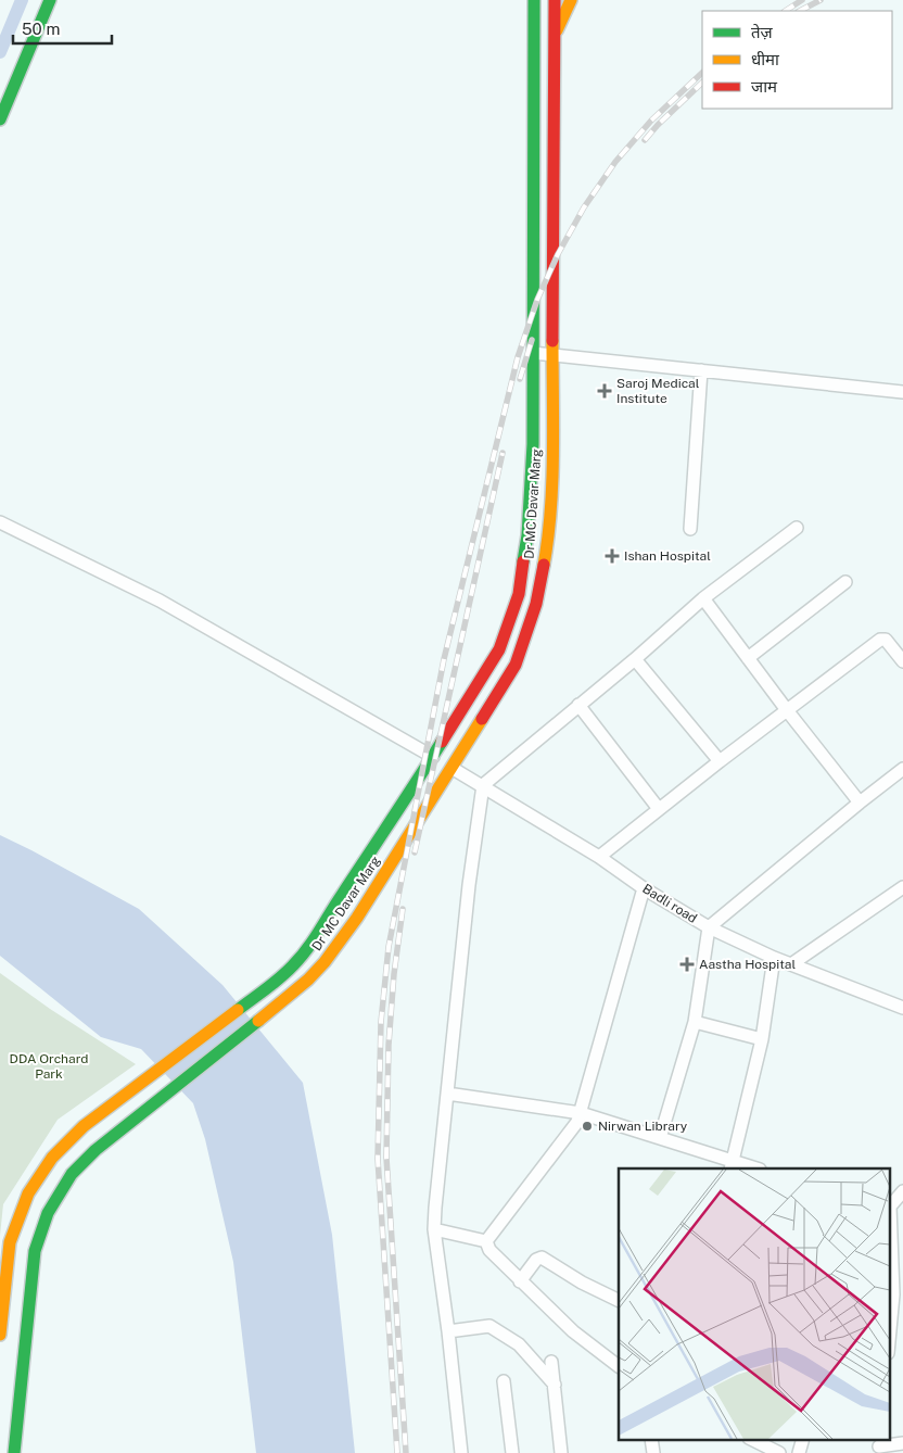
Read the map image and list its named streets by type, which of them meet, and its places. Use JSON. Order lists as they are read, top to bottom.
{
  "streets": {
    "street": ["Dr MC Davar Marg", "Badli road"]
  },
  "crossings": [
    ["Dr MC Davar Marg", "Badli road"]
  ],
  "parks": ["DDA Orchard Park"],
  "places": {
    "health": ["Saroj Medical Institute", "Ishan Hospital", "Aastha Hospital"],
    "other": ["Nirwan Library"]
  },
  "legend": ["तेज़", "धीमा", "जाम"],
  "scale_bar": "50 m"
}
